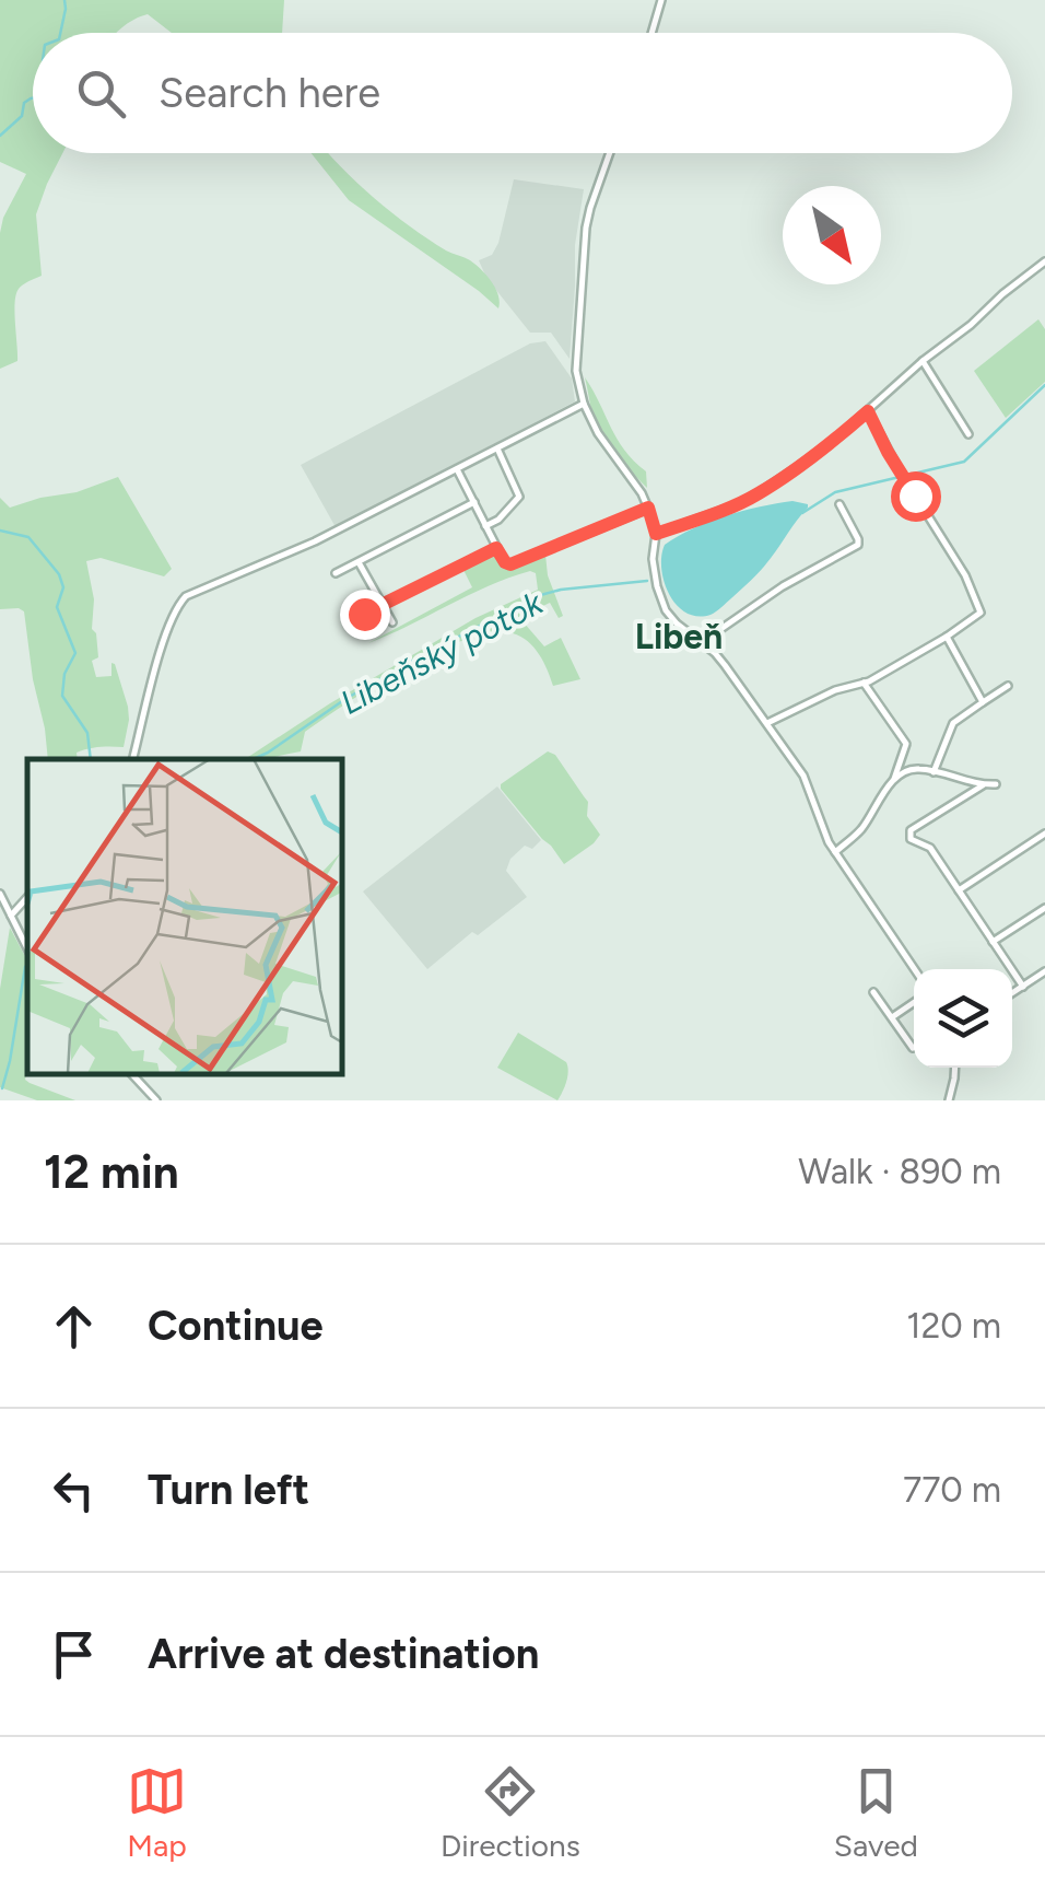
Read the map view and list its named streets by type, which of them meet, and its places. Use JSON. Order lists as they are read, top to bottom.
{
  "districts": ["Libeň"],
  "water": ["Libeňský potok"],
  "north": "bottom right",
  "page": {
    "search": "Search here",
    "heading": ["12 min", "Walk · 890 m"],
    "list": [
      ["Continue", "120 m"],
      ["Turn left", "770 m"],
      "Arrive at destination"
    ],
    "nav": ["Map", "Directions", "Saved"]
  }
}
